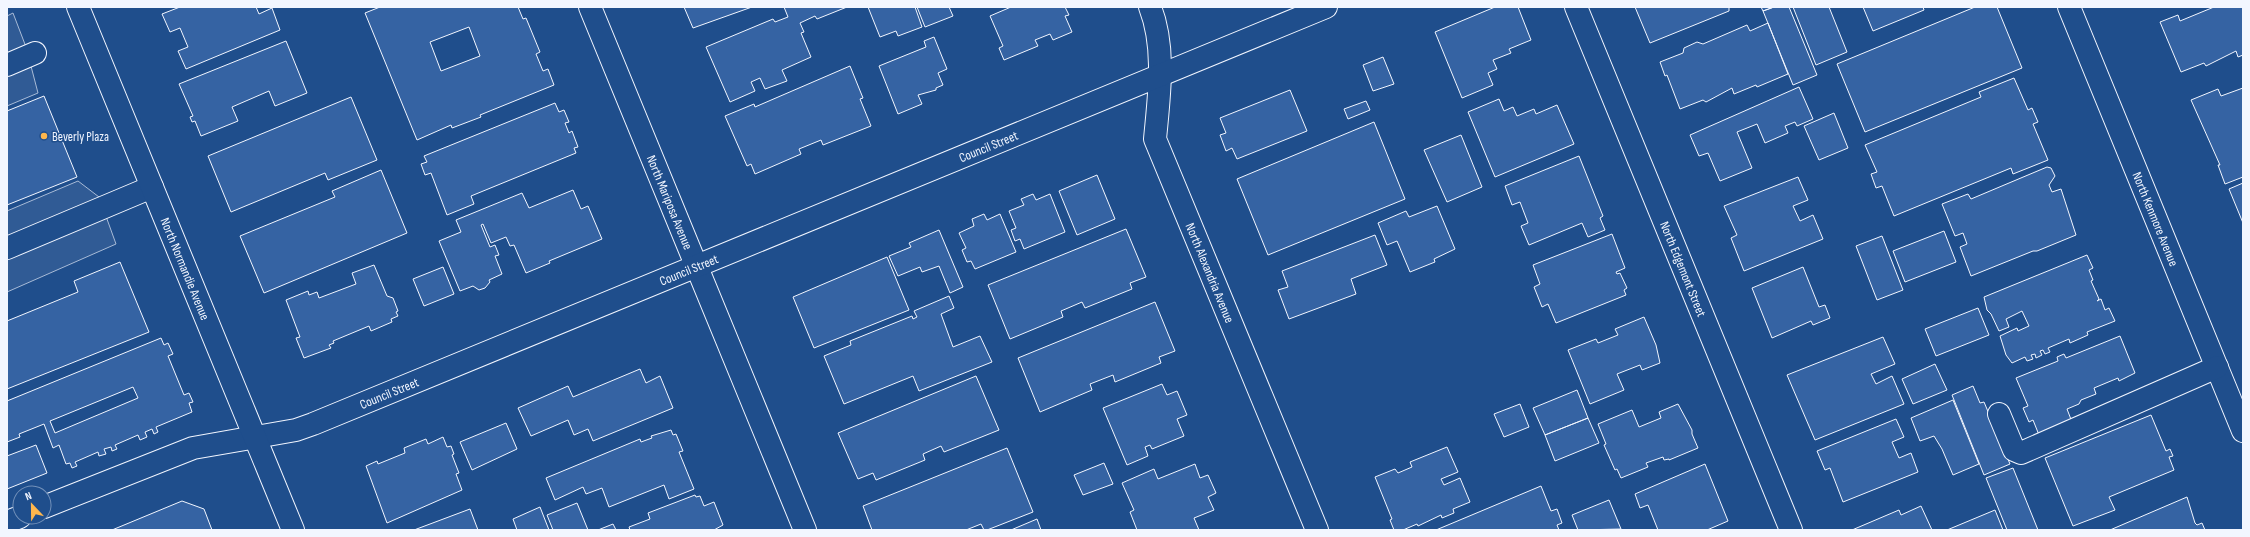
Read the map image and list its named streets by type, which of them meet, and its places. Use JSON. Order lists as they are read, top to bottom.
{
  "streets": {
    "street": [
      "Council Street",
      "North Mariposa Avenue",
      "North Kenmore Avenue",
      "North Normandie Avenue",
      "North Edgemont Street",
      "North Alexandria Avenue"
    ]
  },
  "crossings": [
    ["Council Street", "North Mariposa Avenue"],
    ["Council Street", "North Normandie Avenue"],
    ["Council Street", "North Alexandria Avenue"]
  ],
  "places": ["Beverly Plaza"],
  "north": "top"
}
